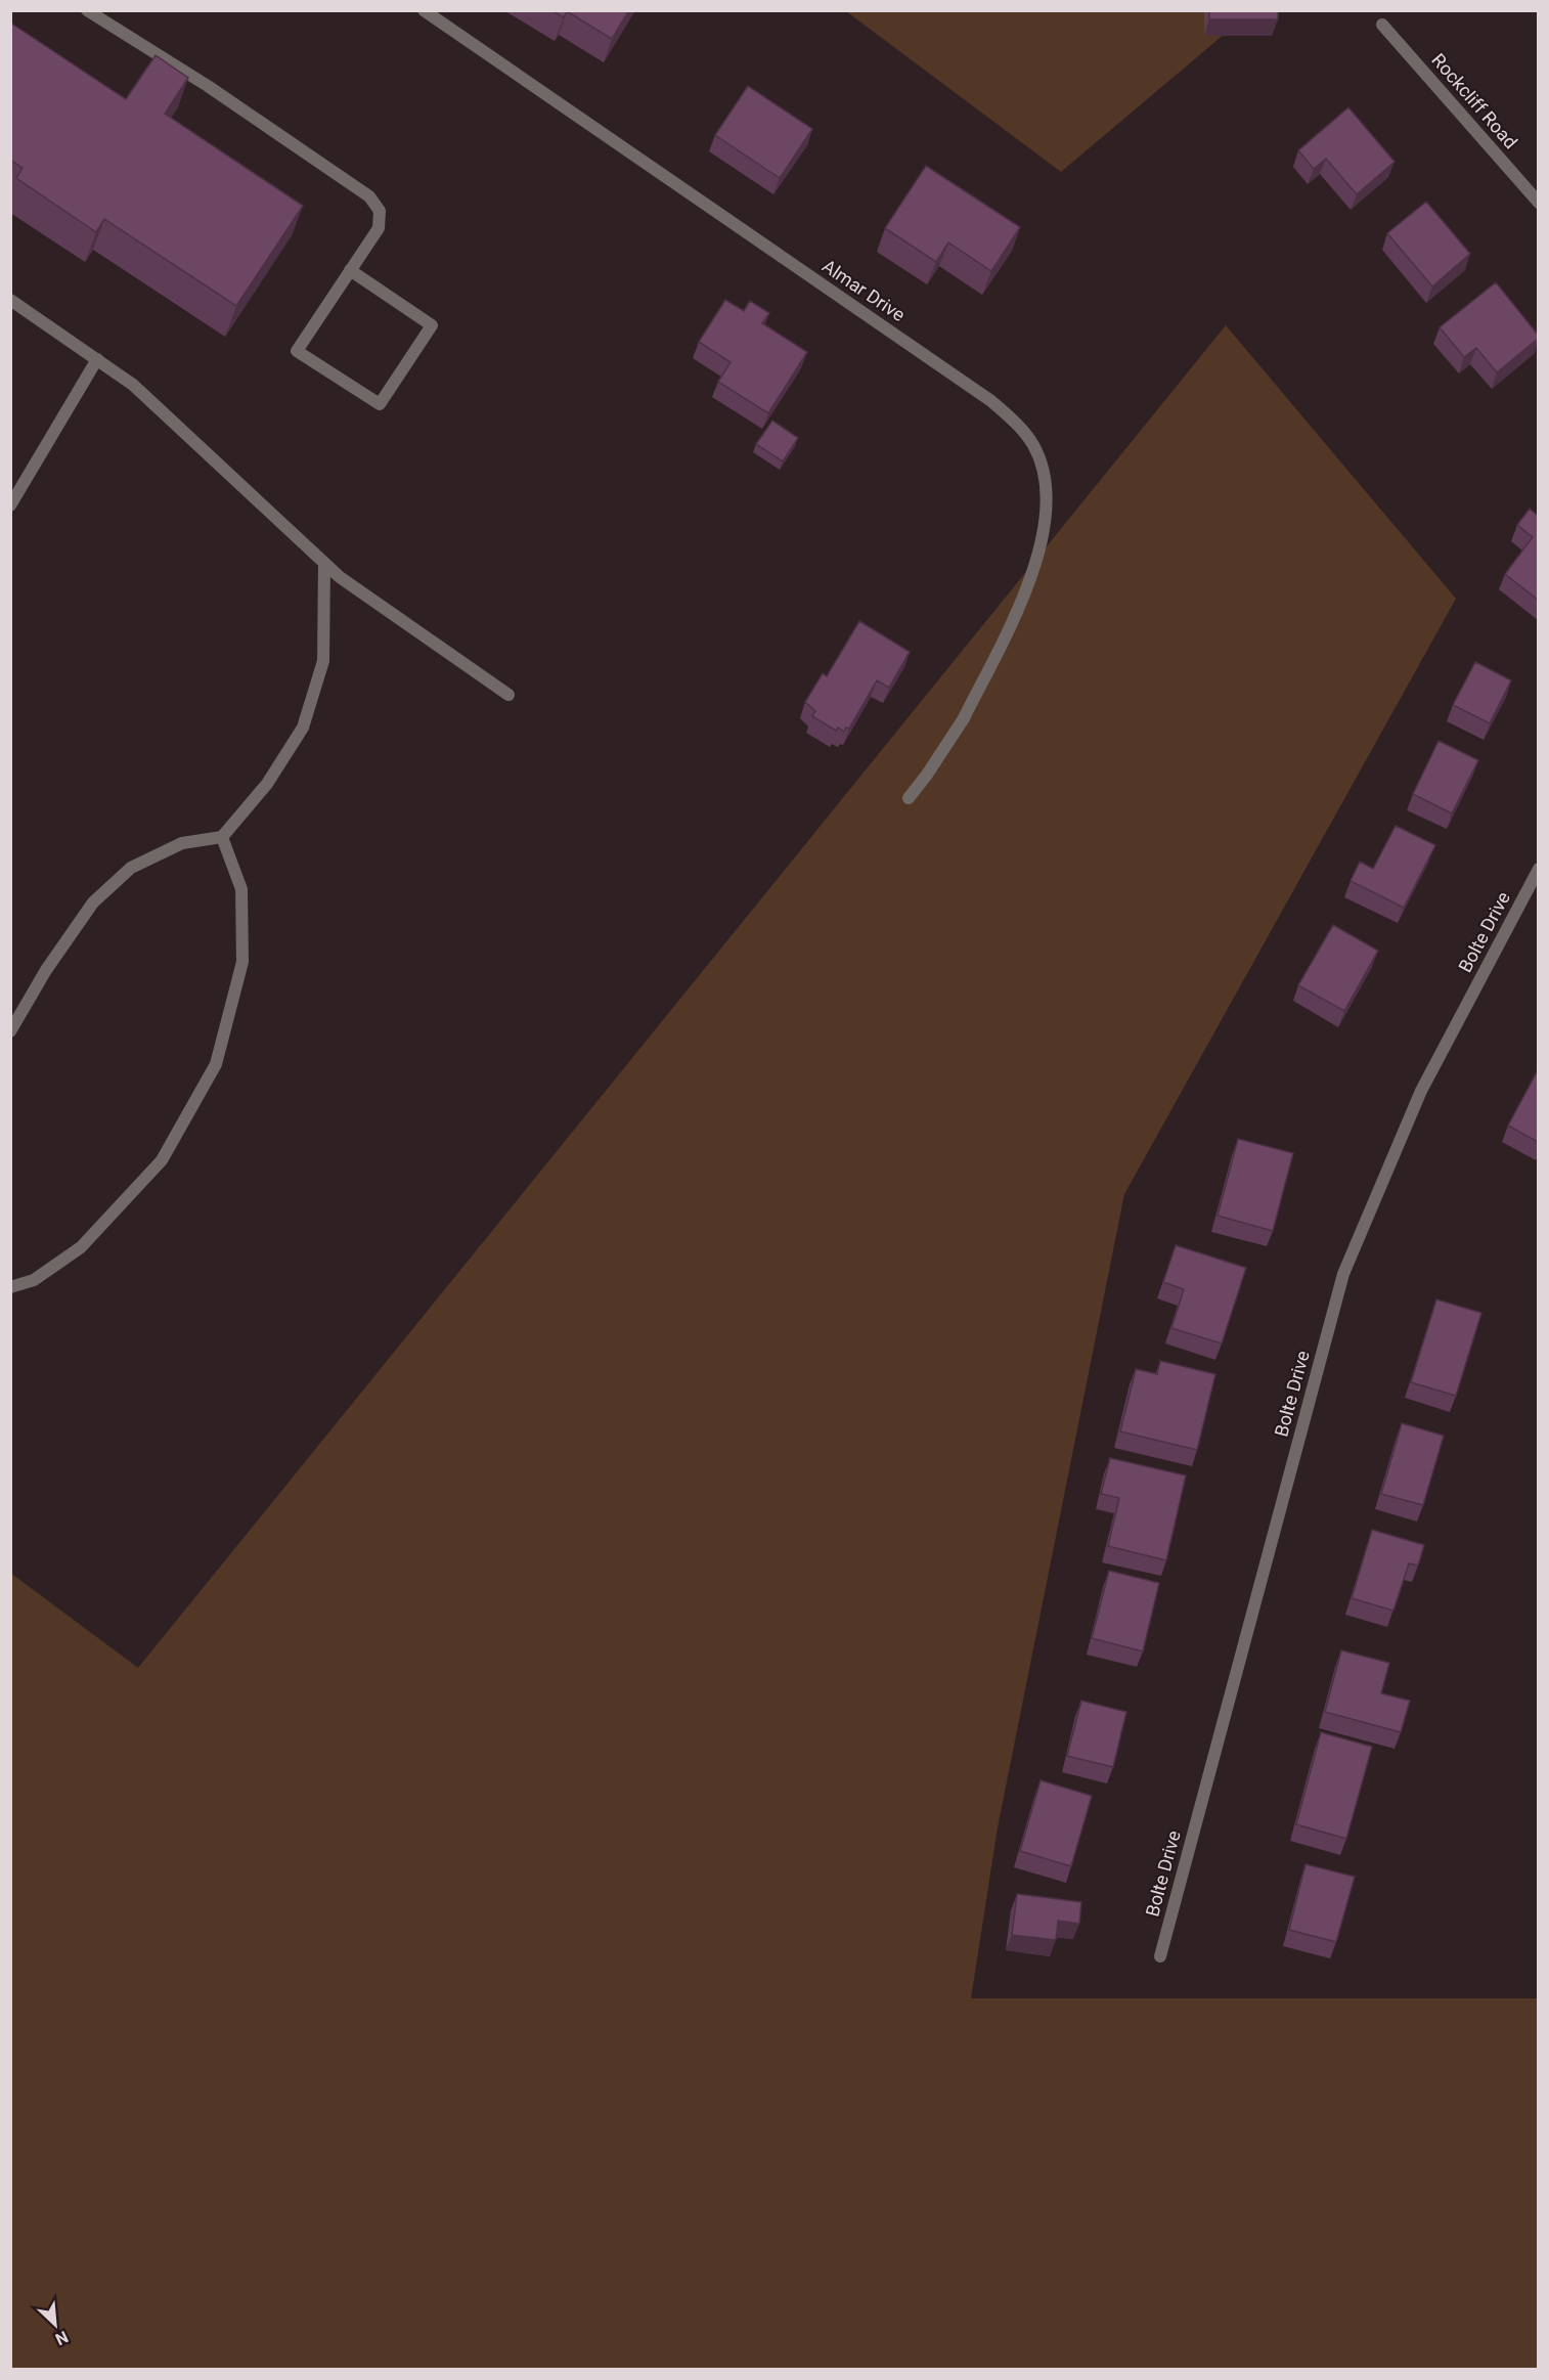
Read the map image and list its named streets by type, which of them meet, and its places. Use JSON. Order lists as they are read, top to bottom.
{
  "streets": {
    "street": ["Rockcliff Road", "Almar Drive", "Bolte Drive"]
  },
  "north": "bottom right"
}
